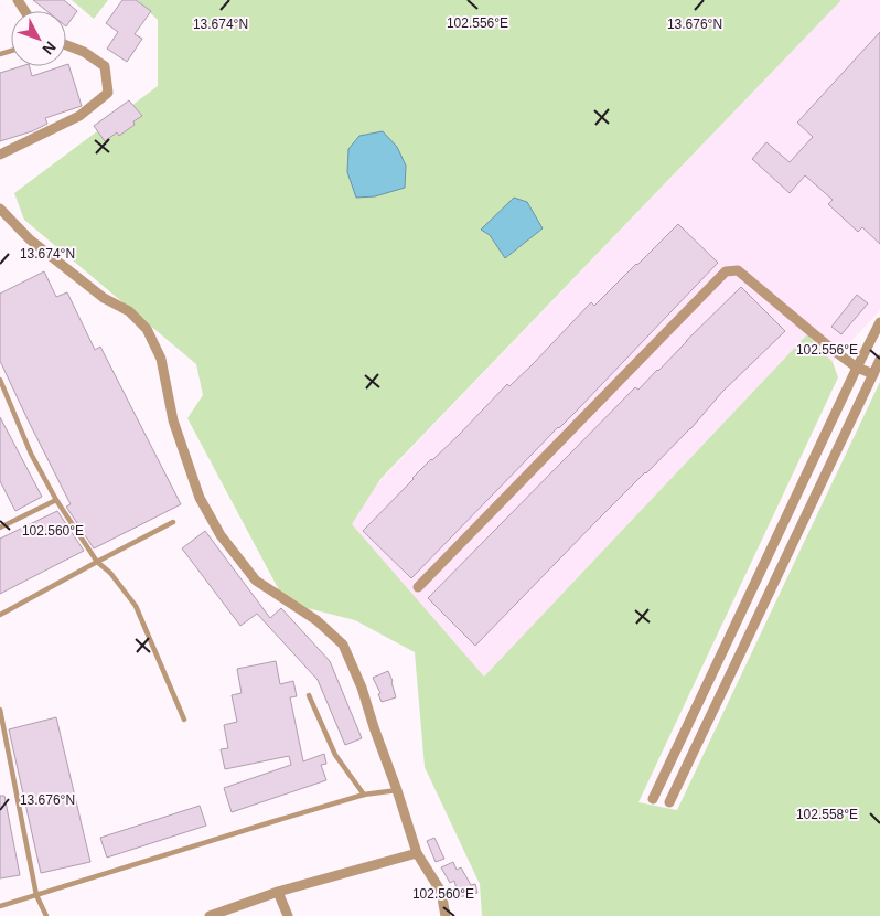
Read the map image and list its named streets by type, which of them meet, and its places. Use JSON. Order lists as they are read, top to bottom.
{
  "north": "bottom right",
  "coordinates": [
    "102.556°E",
    "13.674°N",
    "13.676°N",
    "102.560°E",
    "102.558°E"
  ]
}
